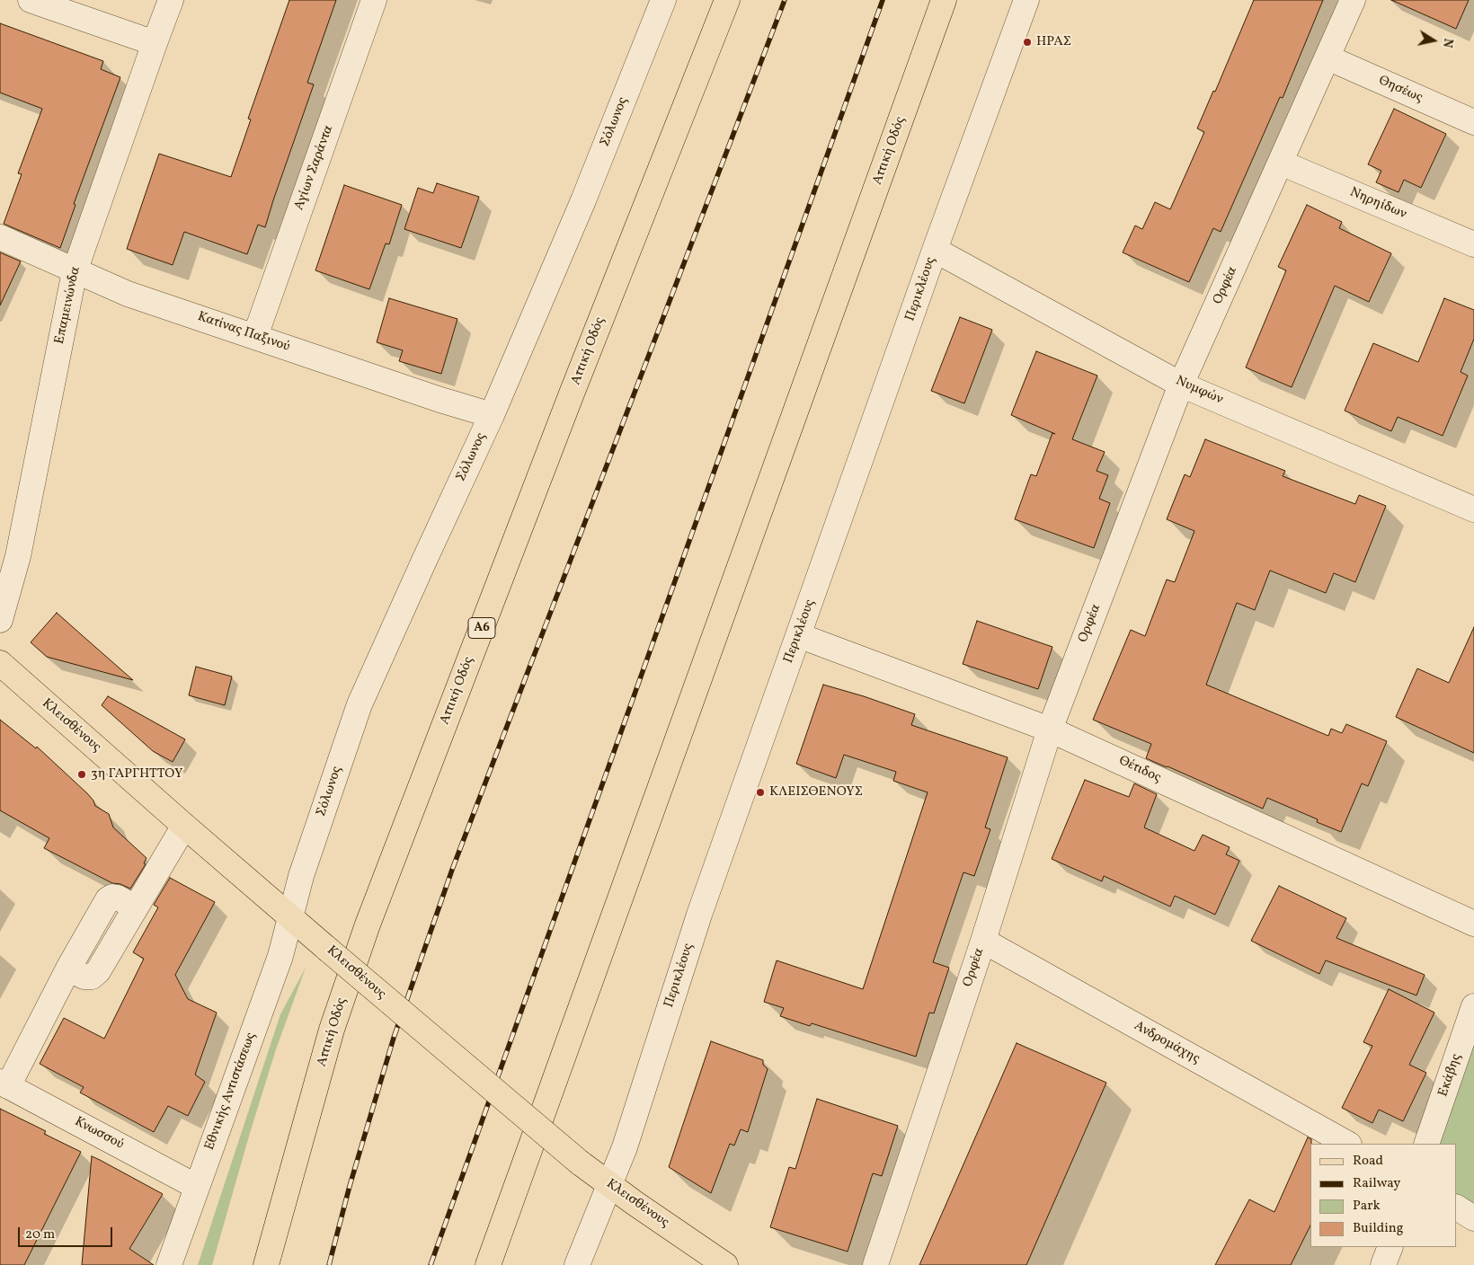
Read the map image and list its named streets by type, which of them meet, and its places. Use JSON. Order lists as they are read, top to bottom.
{
  "streets": {
    "main road": ["Αττική Οδός", "Α6", "Κλεισθένους"],
    "street": [
      "Θησέως",
      "Σόλωνος",
      "Αγίων Σαράντα",
      "Νηρηίδων",
      "Ορφέα",
      "Περικλέους",
      "Επαμεινώνδα",
      "Κατίνας Παξινού",
      "Νυμφών",
      "Θέτιδος",
      "Ανδρομάχης",
      "Εκάβης",
      "Εθνικής Αντιστάσεως",
      "Κνωσσού"
    ]
  },
  "crossings": [
    ["Θησέως", "Ορφέα"],
    ["Σόλωνος", "Κατίνας Παξινού"],
    ["Σόλωνος", "Κλεισθένους"],
    ["Σόλωνος", "Εθνικής Αντιστάσεως"],
    ["Αγίων Σαράντα", "Κατίνας Παξινού"],
    ["Νηρηίδων", "Ορφέα"],
    ["Ορφέα", "Νυμφών"],
    ["Ορφέα", "Θέτιδος"],
    ["Ορφέα", "Ανδρομάχης"],
    ["Περικλέους", "Νυμφών"],
    ["Περικλέους", "Κλεισθένους"],
    ["Περικλέους", "Θέτιδος"],
    ["Επαμεινώνδα", "Κατίνας Παξινού"],
    ["Κλεισθένους", "Εθνικής Αντιστάσεως"],
    ["Εθνικής Αντιστάσεως", "Κνωσσού"]
  ],
  "places": ["ΗΡΑΣ", "3η ΓΑΡΓΗΤΤΟΥ", "ΚΛΕΙΣΘΕΝΟΥΣ"],
  "legend": [
    "Road",
    "Railway",
    "Park",
    "Building"
  ],
  "scale_bar": "20 m",
  "north": "right"
}
